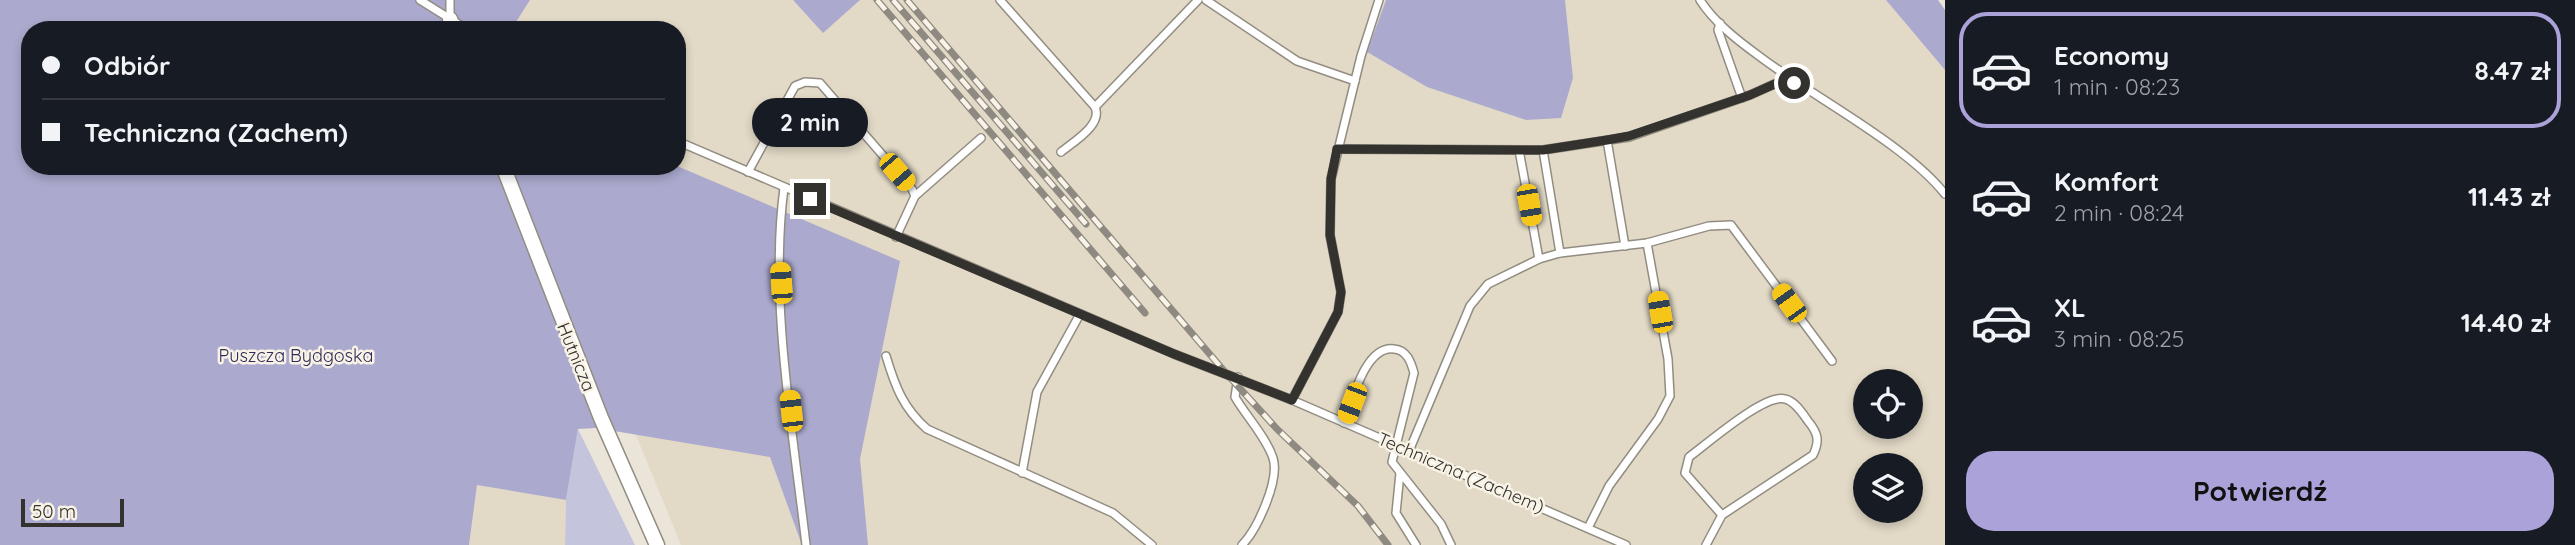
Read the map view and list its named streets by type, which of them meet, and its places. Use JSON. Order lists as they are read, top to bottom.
{
  "streets": {
    "street": ["Hutnicza"],
    "lane": ["Techniczna (Zachem)"]
  },
  "parks": ["Puszcza Bydgoska"],
  "scale_bar": "50 m",
  "page": {
    "list": [
      {
        "name": "Economy",
        "note": "1 min · 08:23",
        "value": "8.47 zł"
      },
      {
        "name": "Komfort",
        "note": "2 min · 08:24",
        "value": "11.43 zł"
      },
      {
        "name": "XL",
        "note": "3 min · 08:25",
        "value": "14.40 zł"
      }
    ],
    "banner": ["Odbiór", "Techniczna (Zachem)"],
    "bubble": "2 min",
    "buttons": "Potwierdź",
    "scale": "50 m"
  }
}
